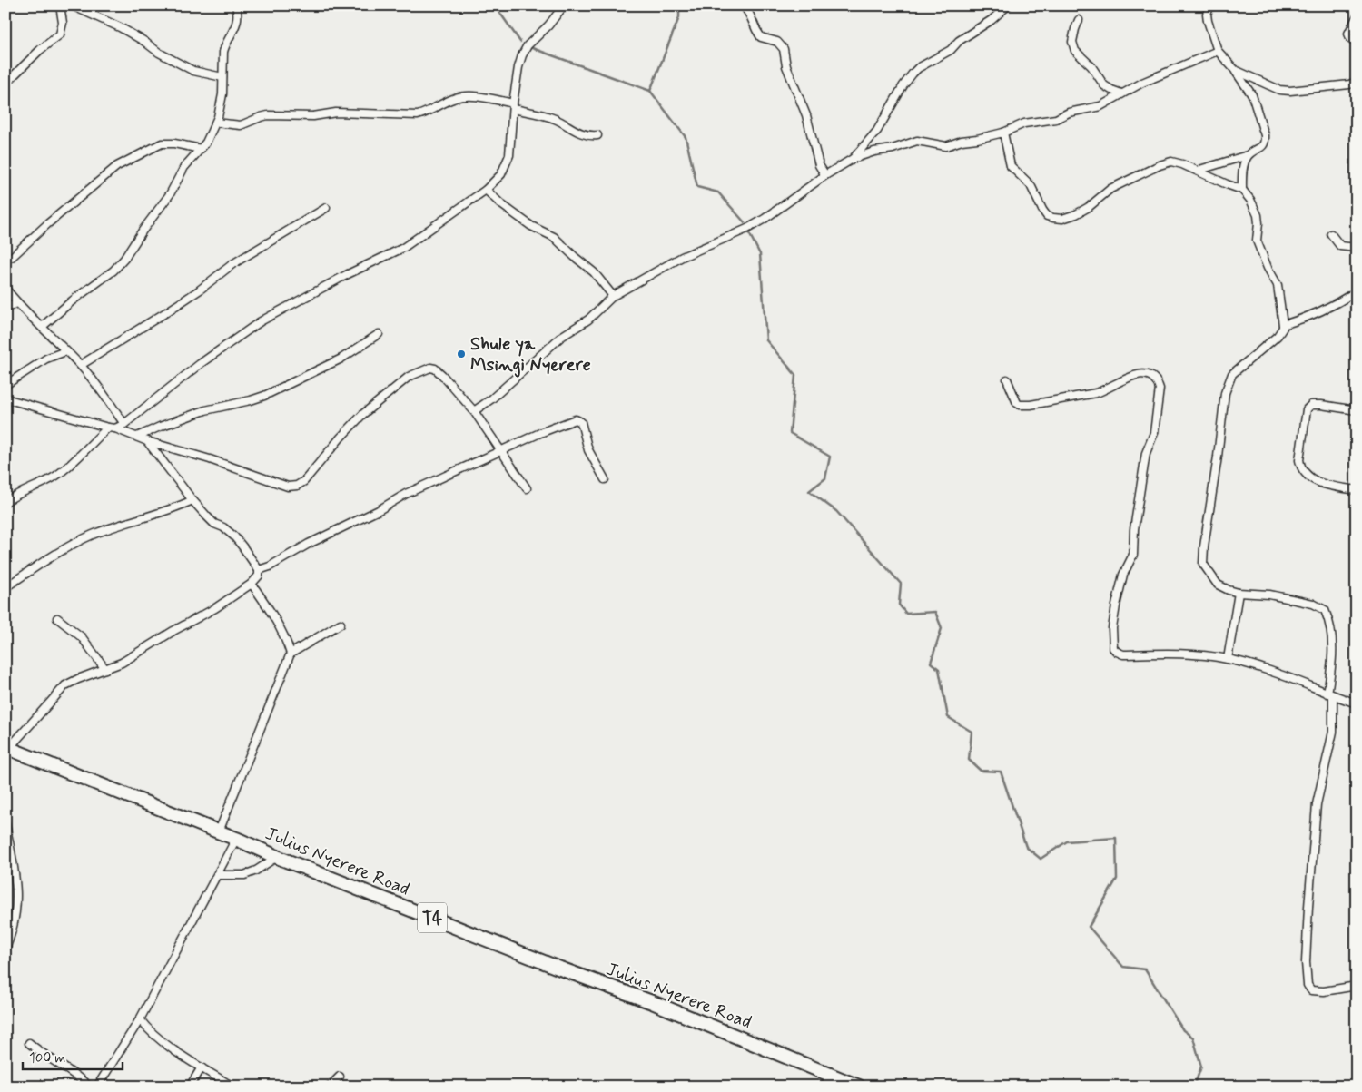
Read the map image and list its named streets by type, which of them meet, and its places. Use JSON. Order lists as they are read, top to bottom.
{
  "streets": {
    "highway": ["Julius Nyerere Road", "T4"]
  },
  "places": ["Shule ya Msingi Nyerere"],
  "scale_bar": "100 m"
}
